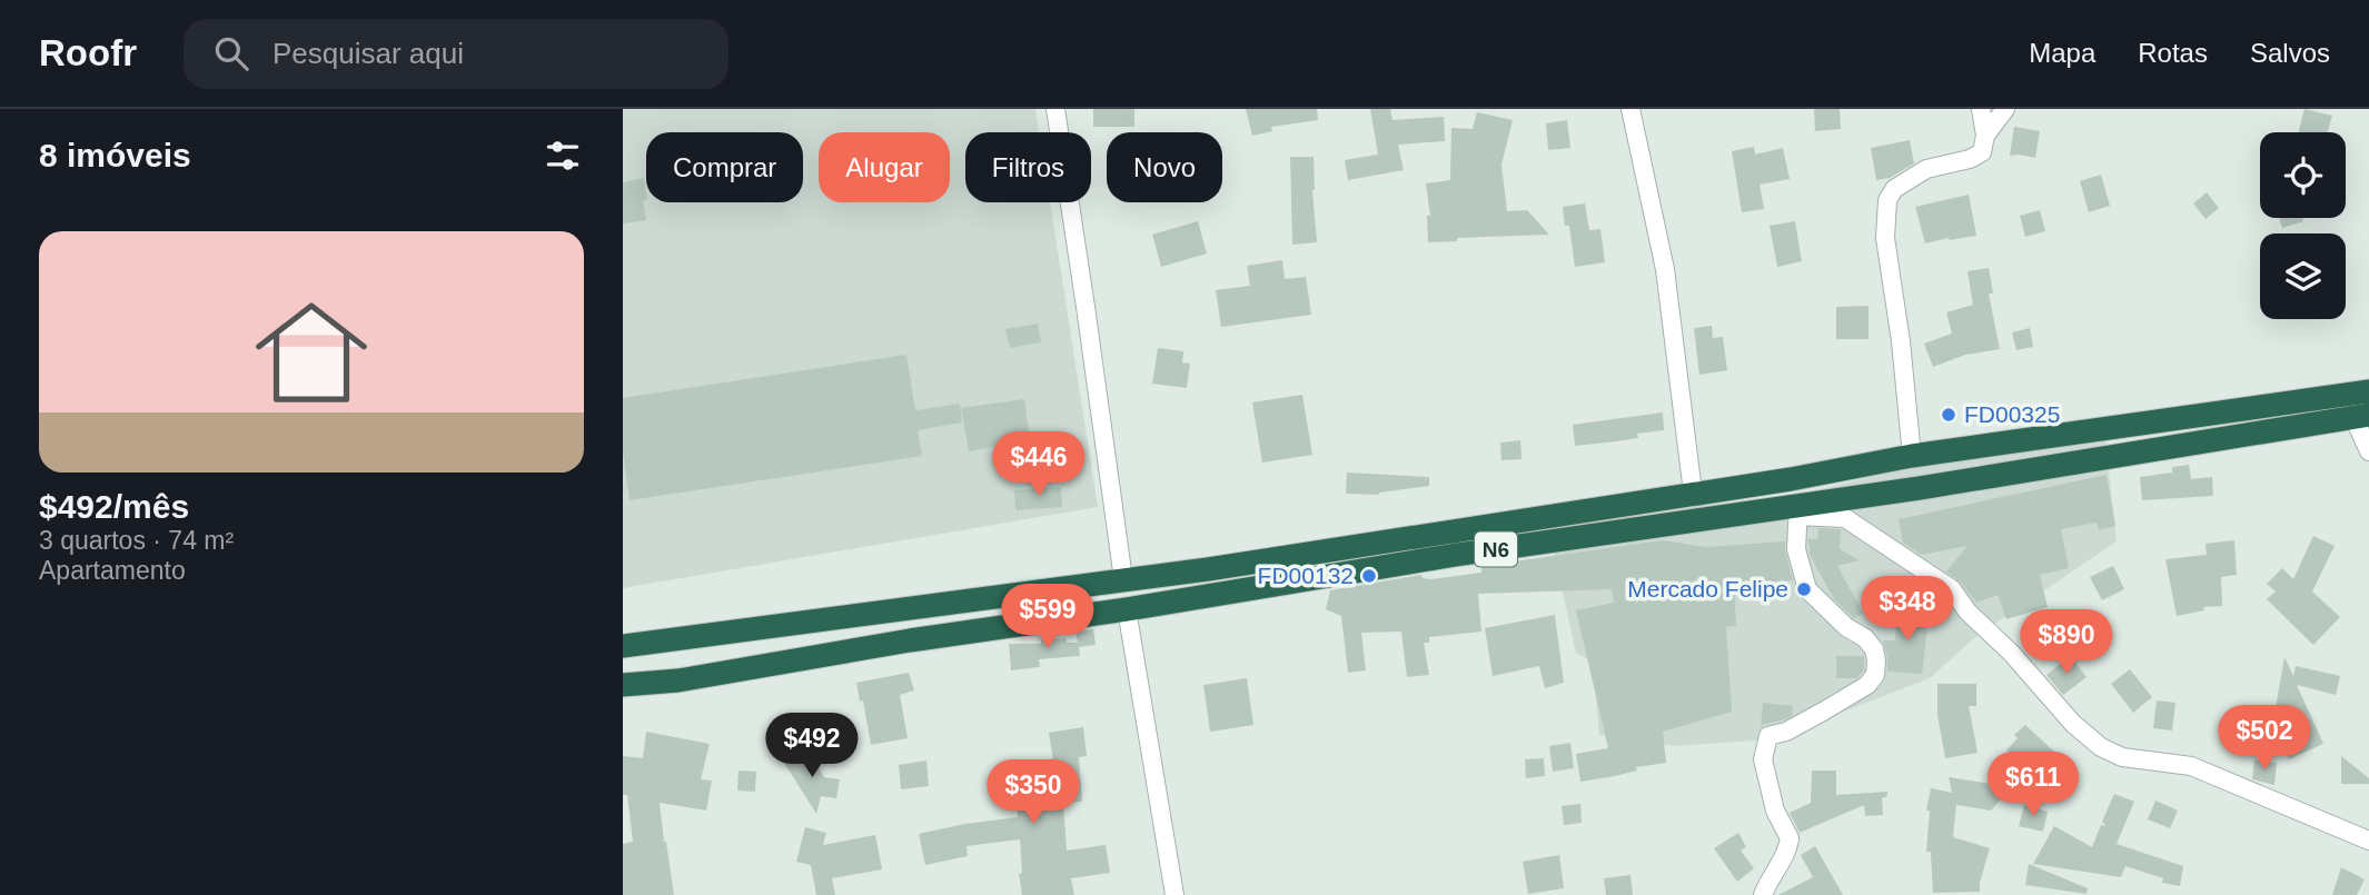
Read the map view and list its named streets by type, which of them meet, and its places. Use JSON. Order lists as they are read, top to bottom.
{
  "streets": {
    "highway": ["N6"]
  },
  "places": ["FD00325", "FD00132", "Mercado Felipe"],
  "page": {
    "header": "Roofr",
    "search": "Pesquisar aqui",
    "nav": ["Mapa", "Rotas", "Salvos"],
    "heading": "8 imóveis",
    "chip": [
      "Comprar",
      "Alugar",
      "Filtros",
      "Novo"
    ],
    "list": [
      {
        "name": "$492/mês",
        "note": "3 quartos · 74 m² · Apartamento"
      }
    ],
    "price": [
      "$446",
      "$348",
      "$599",
      "$890",
      "$502",
      "$492",
      "$611",
      "$350"
    ]
  }
}
